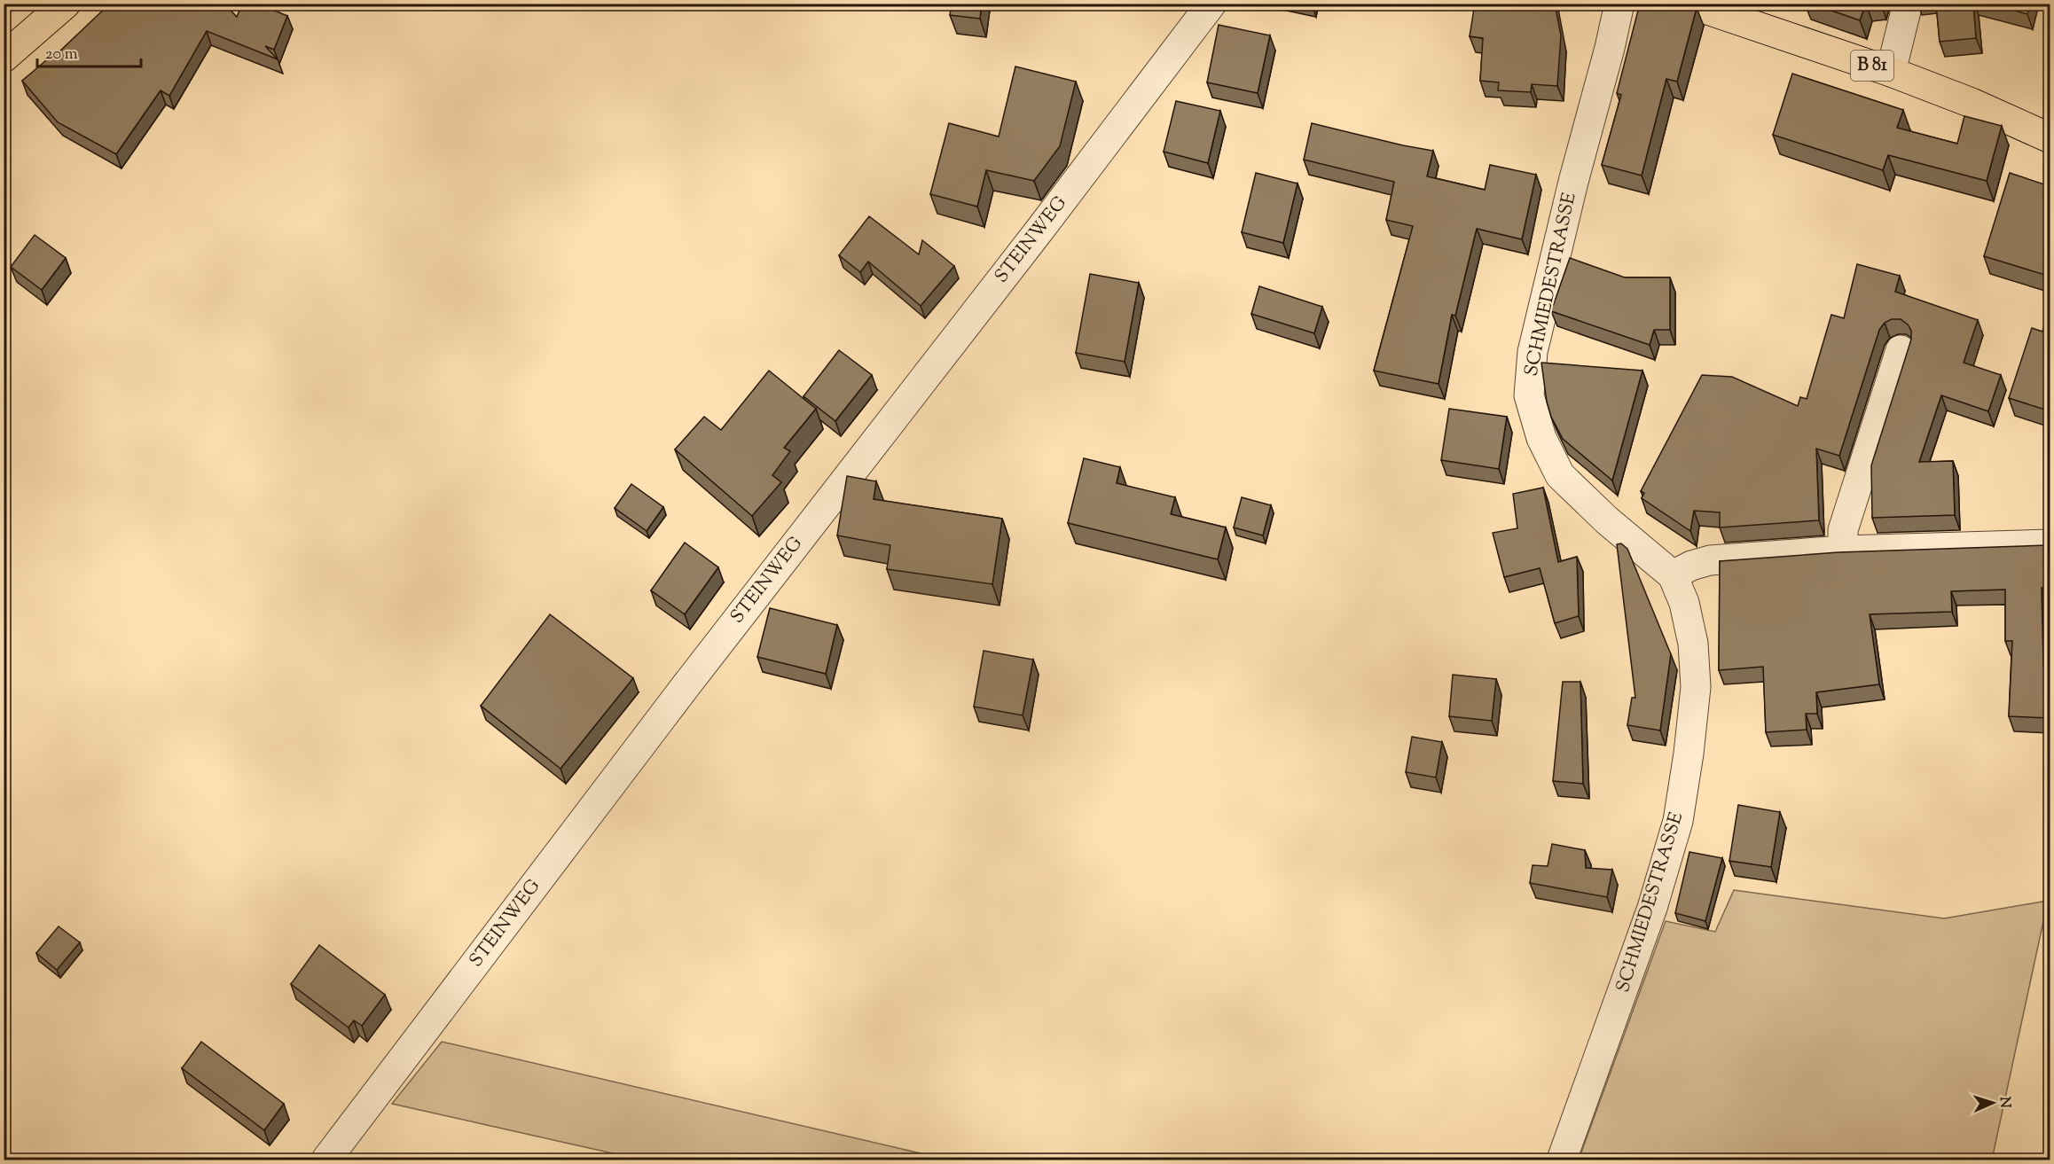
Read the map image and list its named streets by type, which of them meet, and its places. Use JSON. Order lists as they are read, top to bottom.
{
  "streets": {
    "main road": ["B 81"],
    "street": ["STEINWEG", "SCHMIEDESTRASSE"]
  },
  "scale_bar": "20 m",
  "north": "right"
}
